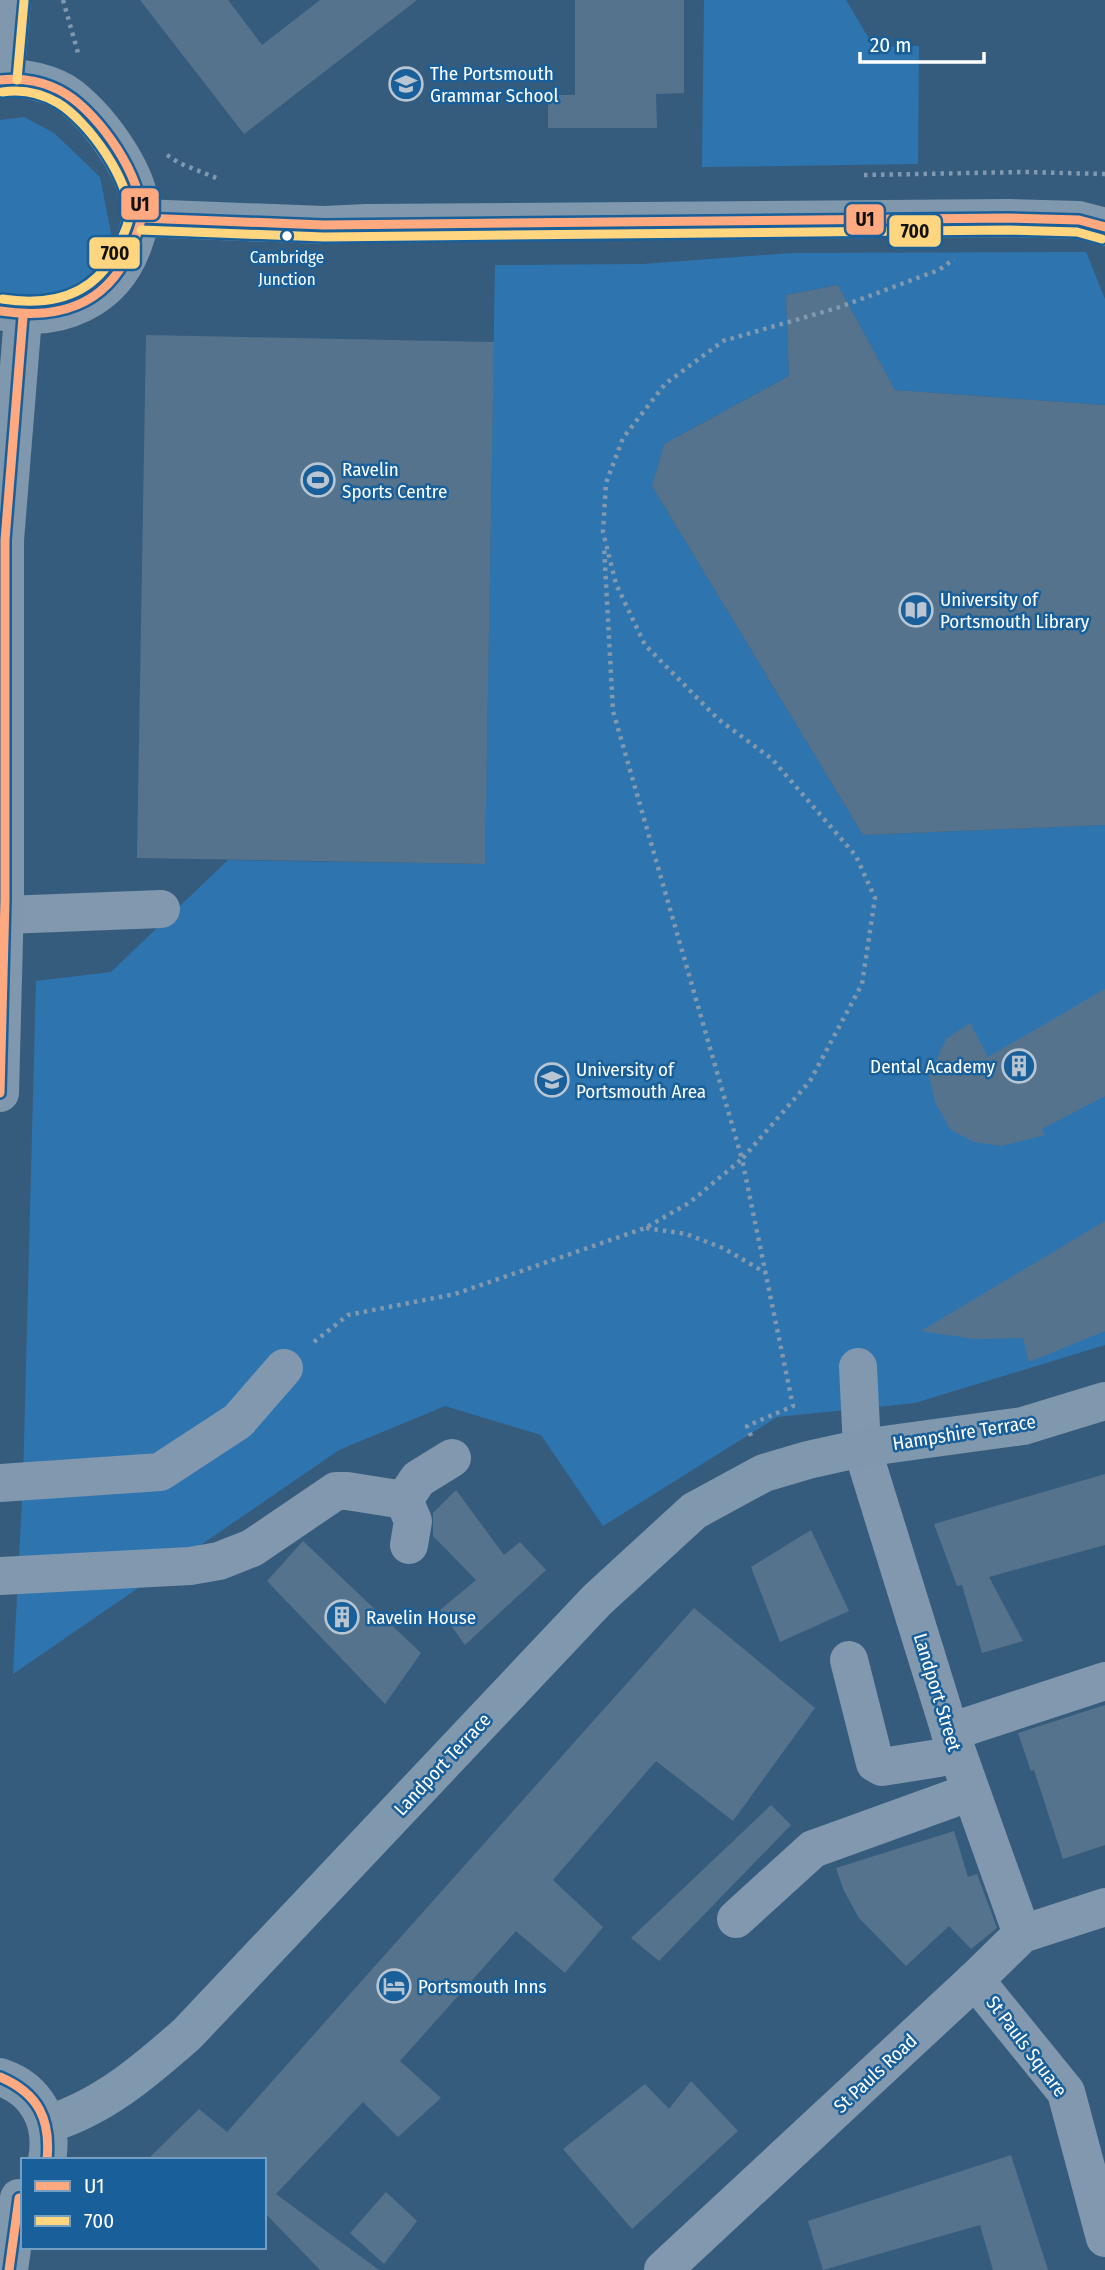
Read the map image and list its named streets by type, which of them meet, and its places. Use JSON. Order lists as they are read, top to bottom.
{
  "streets": {
    "main road": ["Hampshire Terrace", "Landport Terrace"],
    "street": ["Landport Street", "St Pauls Square", "St Pauls Road"]
  },
  "crossings": [
    ["Hampshire Terrace", "Landport Street"],
    ["Hampshire Terrace", "Landport Terrace"],
    ["Landport Street", "Landport Terrace"],
    ["Landport Street", "St Pauls Road"],
    ["St Pauls Square", "St Pauls Road"]
  ],
  "places": {
    "school or university": ["The Portsmouth Grammar School", "University of Portsmouth Area"],
    "other": ["Cambridge Junction"],
    "sports": ["Ravelin Sports Centre"],
    "library": ["University of Portsmouth Library"],
    "building": ["Dental Academy", "Ravelin House"],
    "hotel": ["Portsmouth Inns"]
  },
  "lines": ["transit line 700", "transit line U1"],
  "legend": ["U1", "700"],
  "scale_bar": "20 m"
}
